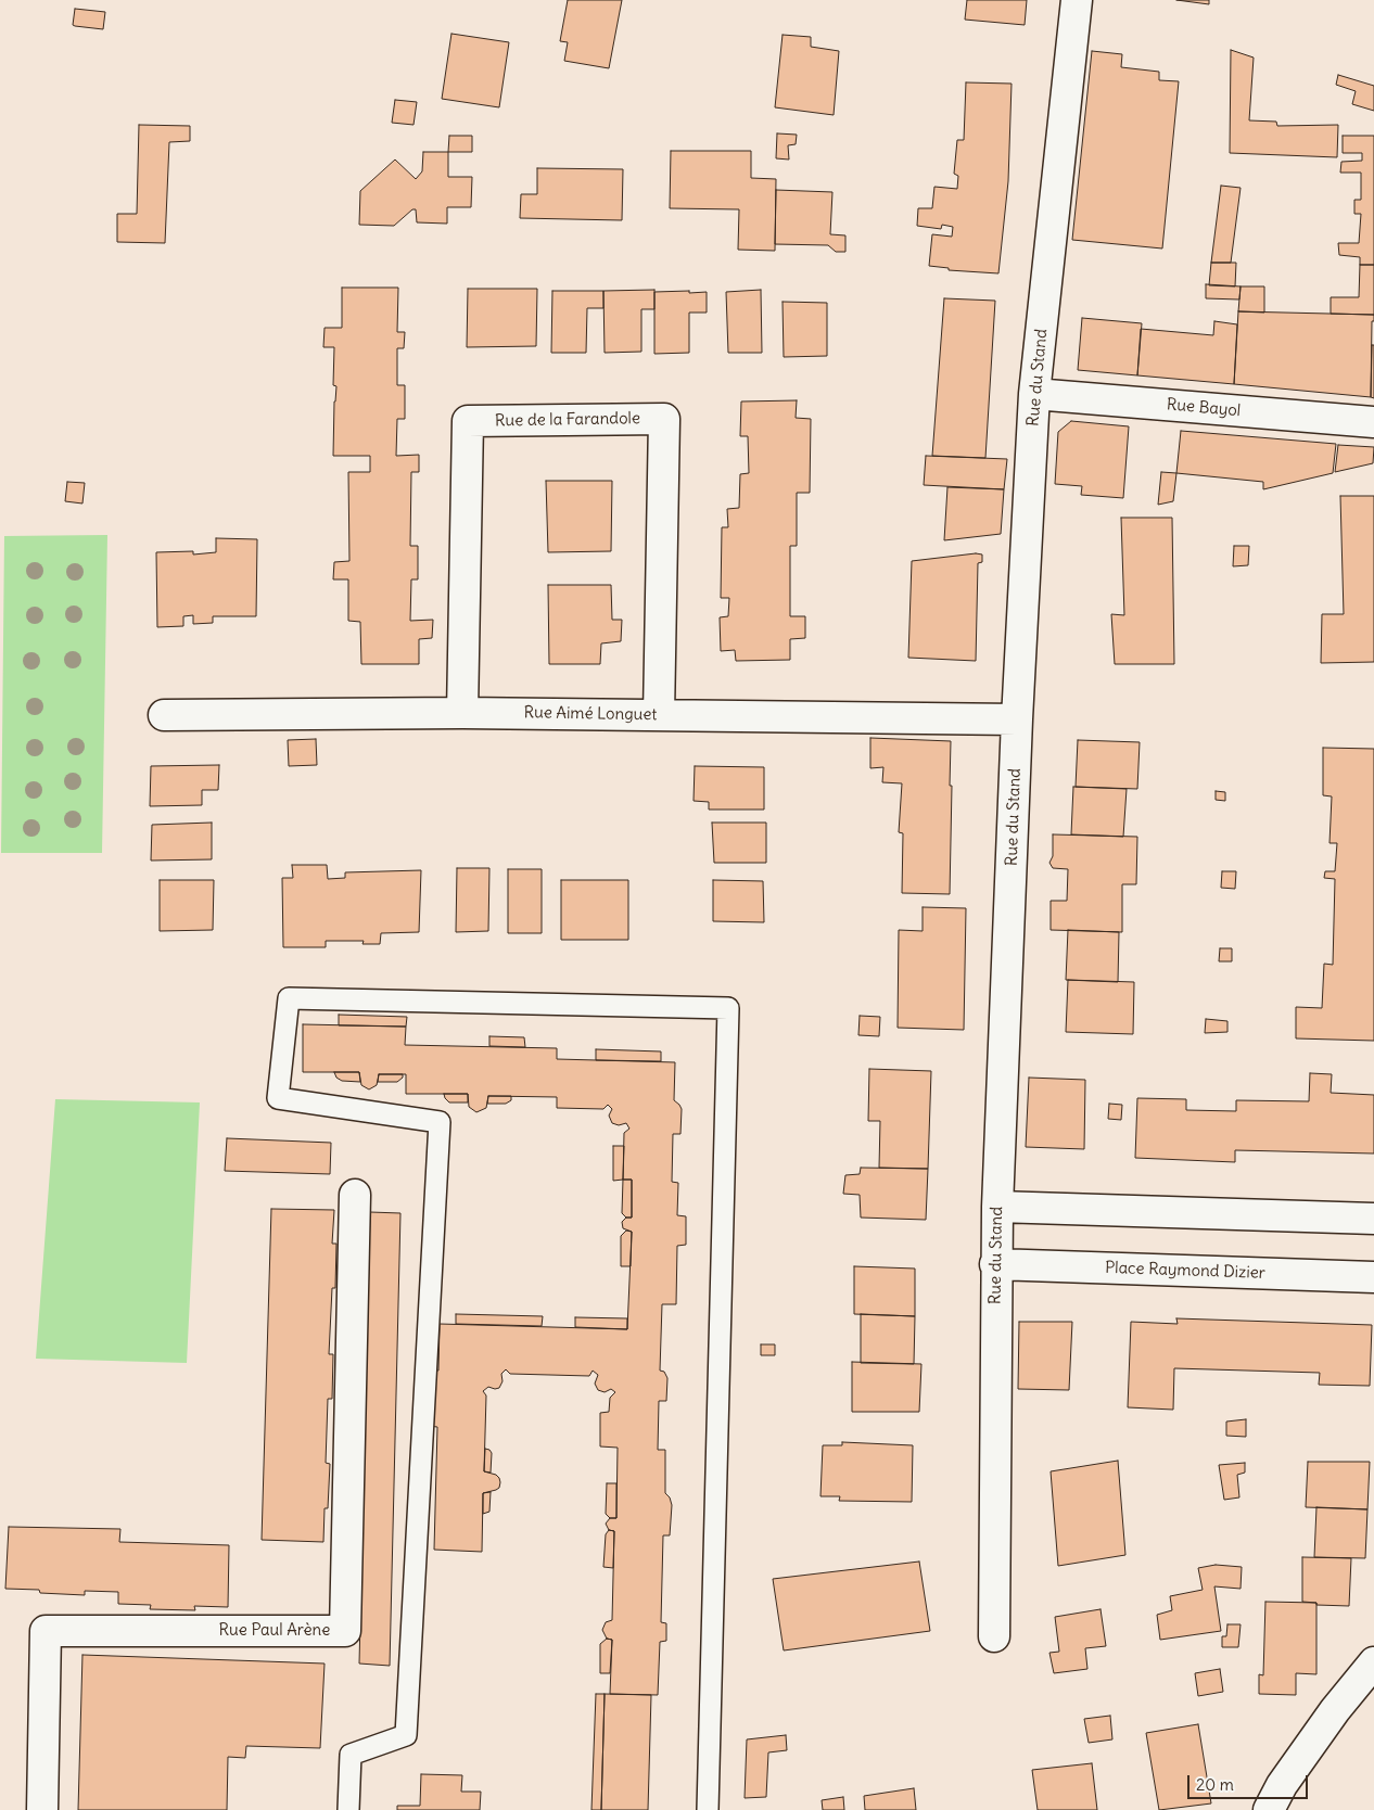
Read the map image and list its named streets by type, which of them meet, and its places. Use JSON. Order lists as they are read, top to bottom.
{
  "streets": {
    "street": [
      "Rue du Stand",
      "Rue Bayol",
      "Rue de la Farandole",
      "Rue Aimé Longuet",
      "Place Raymond Dizier",
      "Rue Paul Arène"
    ]
  },
  "crossings": [
    ["Rue du Stand", "Rue Bayol"],
    ["Rue du Stand", "Rue Aimé Longuet"],
    ["Rue du Stand", "Place Raymond Dizier"],
    ["Rue de la Farandole", "Rue Aimé Longuet"]
  ],
  "scale_bar": "20 m"
}
